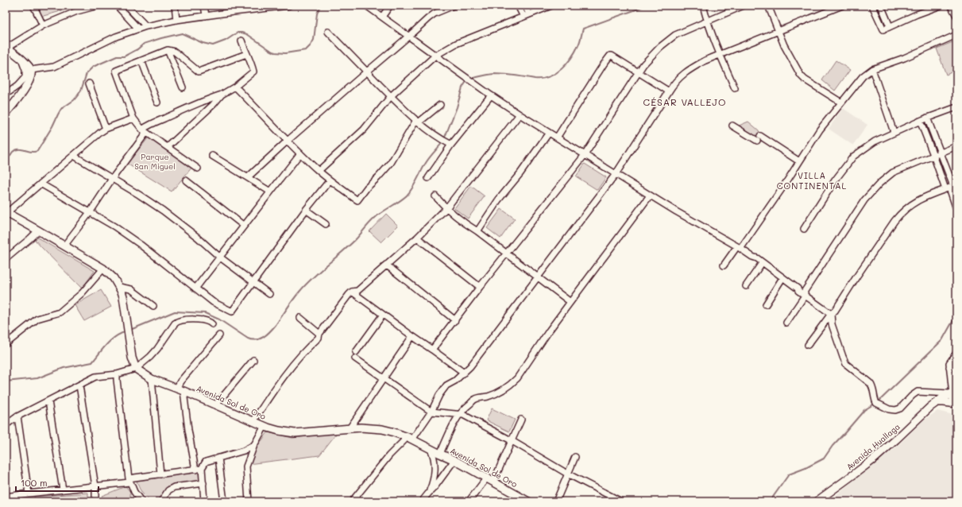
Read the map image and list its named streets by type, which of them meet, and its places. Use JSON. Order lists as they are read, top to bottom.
{
  "streets": {
    "main road": ["Avenida Sol de Oro", "Avenida Huallaga"]
  },
  "districts": ["CÉSAR VALLEJO", "VILLA CONTINENTAL"],
  "parks": ["Parque San Miguel"],
  "scale_bar": "100 m"
}
